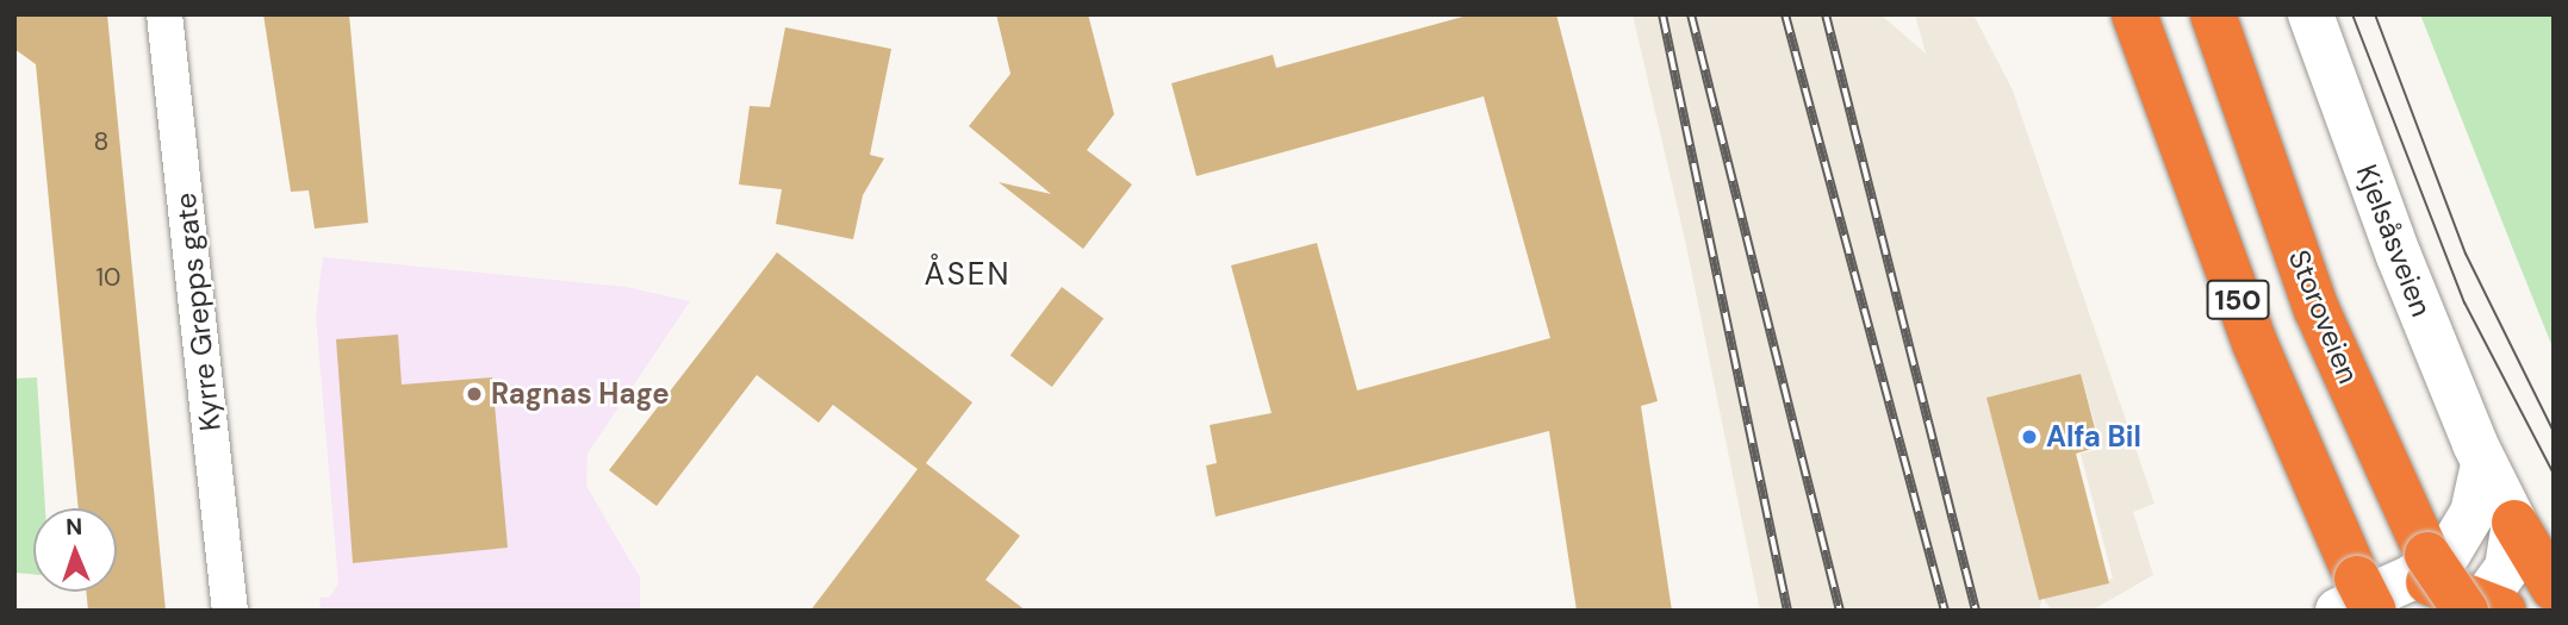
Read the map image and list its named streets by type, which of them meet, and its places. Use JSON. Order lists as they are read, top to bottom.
{
  "streets": {
    "highway": ["150", "Storoveien"],
    "street": ["Kjelsåsveien", "Kyrre Grepps gate"]
  },
  "districts": ["ÅSEN"],
  "places": ["Ragnas Hage", "Alfa Bil"],
  "house_numbers": ["8", "10"],
  "north": "top"
}
